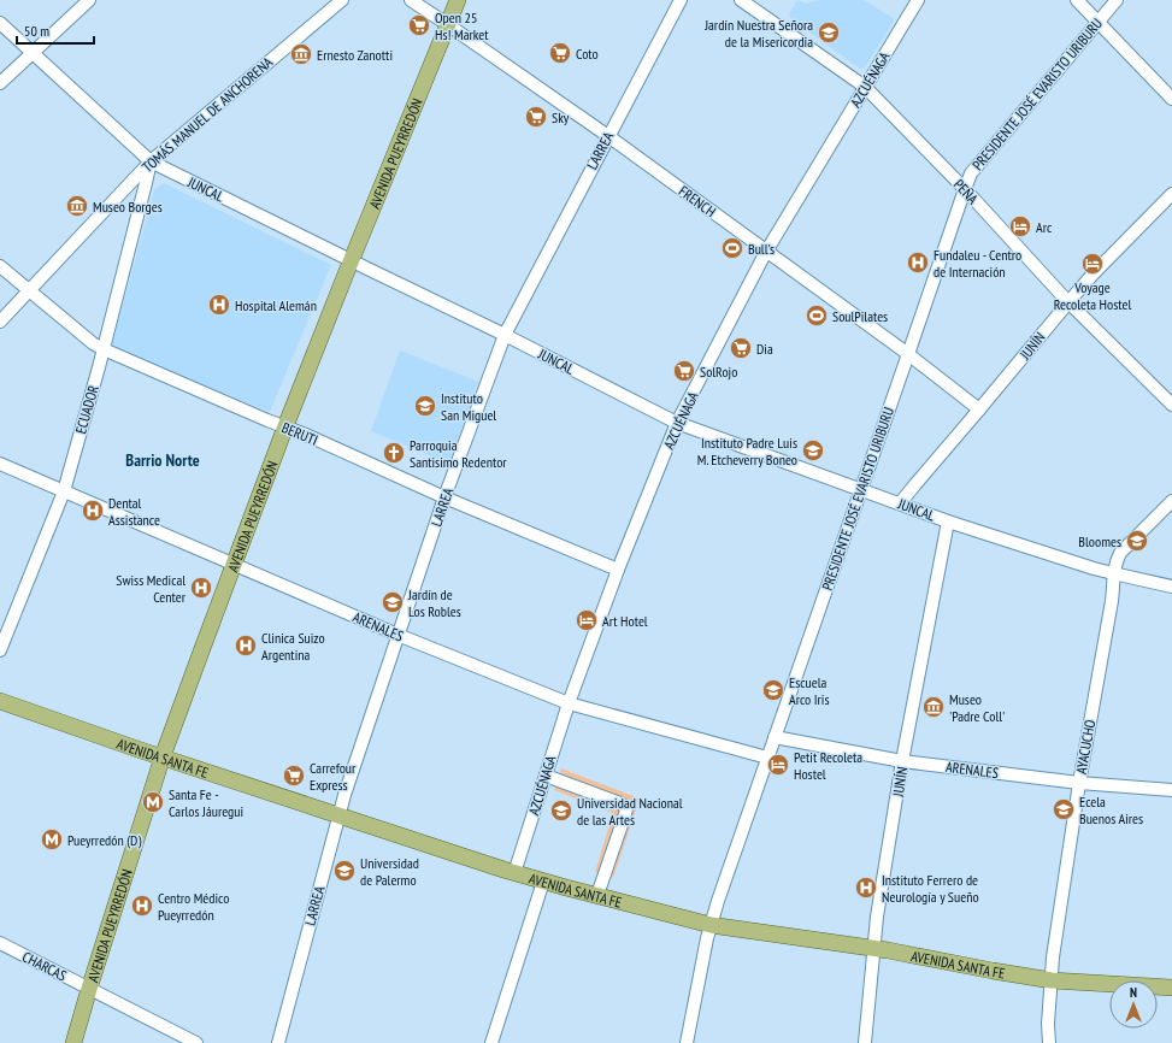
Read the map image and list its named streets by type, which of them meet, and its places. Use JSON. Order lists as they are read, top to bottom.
{
  "streets": {
    "main road": ["AVENIDA PUEYRREDÓN", "AVENIDA SANTA FE"],
    "street": [
      "AZCUÉNAGA",
      "PRESIDENTE JOSÉ EVARISTO URIBURU",
      "TOMÁS MANUEL DE ANCHORENA",
      "LARREA",
      "JUNCAL",
      "PEÑA",
      "FRENCH",
      "JUNÍN",
      "ECUADOR",
      "BERUTI",
      "ARENALES",
      "AYACUCHO",
      "CHARCAS"
    ]
  },
  "crossings": [
    ["AZCUÉNAGA", "JUNCAL"],
    ["AZCUÉNAGA", "PEÑA"],
    ["AZCUÉNAGA", "FRENCH"],
    ["AZCUÉNAGA", "BERUTI"],
    ["AZCUÉNAGA", "ARENALES"],
    ["AZCUÉNAGA", "AVENIDA SANTA FE"],
    ["PRESIDENTE JOSÉ EVARISTO URIBURU", "JUNCAL"],
    ["PRESIDENTE JOSÉ EVARISTO URIBURU", "PEÑA"],
    ["PRESIDENTE JOSÉ EVARISTO URIBURU", "FRENCH"],
    ["PRESIDENTE JOSÉ EVARISTO URIBURU", "ARENALES"],
    ["PRESIDENTE JOSÉ EVARISTO URIBURU", "AVENIDA SANTA FE"],
    ["TOMÁS MANUEL DE ANCHORENA", "JUNCAL"],
    ["TOMÁS MANUEL DE ANCHORENA", "ECUADOR"],
    ["TOMÁS MANUEL DE ANCHORENA", "BERUTI"],
    ["LARREA", "JUNCAL"],
    ["LARREA", "FRENCH"],
    ["LARREA", "BERUTI"],
    ["LARREA", "ARENALES"],
    ["LARREA", "AVENIDA SANTA FE"],
    ["AVENIDA PUEYRREDÓN", "JUNCAL"],
    ["AVENIDA PUEYRREDÓN", "FRENCH"],
    ["AVENIDA PUEYRREDÓN", "BERUTI"],
    ["AVENIDA PUEYRREDÓN", "ARENALES"],
    ["AVENIDA PUEYRREDÓN", "AVENIDA SANTA FE"],
    ["AVENIDA PUEYRREDÓN", "CHARCAS"],
    ["JUNCAL", "JUNÍN"],
    ["JUNCAL", "ECUADOR"],
    ["JUNCAL", "AYACUCHO"],
    ["PEÑA", "JUNÍN"],
    ["FRENCH", "JUNÍN"],
    ["JUNÍN", "ARENALES"],
    ["JUNÍN", "AVENIDA SANTA FE"],
    ["ECUADOR", "BERUTI"],
    ["ECUADOR", "ARENALES"],
    ["ARENALES", "AYACUCHO"],
    ["AYACUCHO", "AVENIDA SANTA FE"]
  ],
  "districts": ["Barrio Norte"],
  "places": {
    "supermarket": [
      "Open 25 Hs! Market",
      "Coto",
      "Sky",
      "Dia",
      "SolRojo",
      "Carrefour Express"
    ],
    "school or university": [
      "Jardín Nuestra Señora de la Misericordia",
      "Instituto San Miguel",
      "Instituto Padre Luis M. Etcheverry Boneo",
      "Bloomes",
      "Jardín de Los Robles",
      "Escuela Arco Iris",
      "Ecela Buenos Aires",
      "Universidad Nacional de las Artes",
      "Universidad de Palermo"
    ],
    "museum": ["Ernesto Zanotti", "Museo Borges", "Museo 'Padre Coll'"],
    "hotel": [
      "Arc",
      "Voyage Recoleta Hostel",
      "Art Hotel",
      "Petit Recoleta Hostel"
    ],
    "sports": ["Bull's", "SoulPilates"],
    "hospital": [
      "Fundaleu - Centro de Internación",
      "Hospital Alemán",
      "Dental Assistance",
      "Swiss Medical Center",
      "Clinica Suizo Argentina",
      "Instituto Ferrero de Neurología y Sueño",
      "Centro Médico Pueyrredón"
    ],
    "church": ["Parroquia Santisimo Redentor"],
    "metro station": ["Santa Fe - Carlos Jáuregui", "Pueyrredón (D)"]
  },
  "scale_bar": "50 m",
  "north": "top"
}
